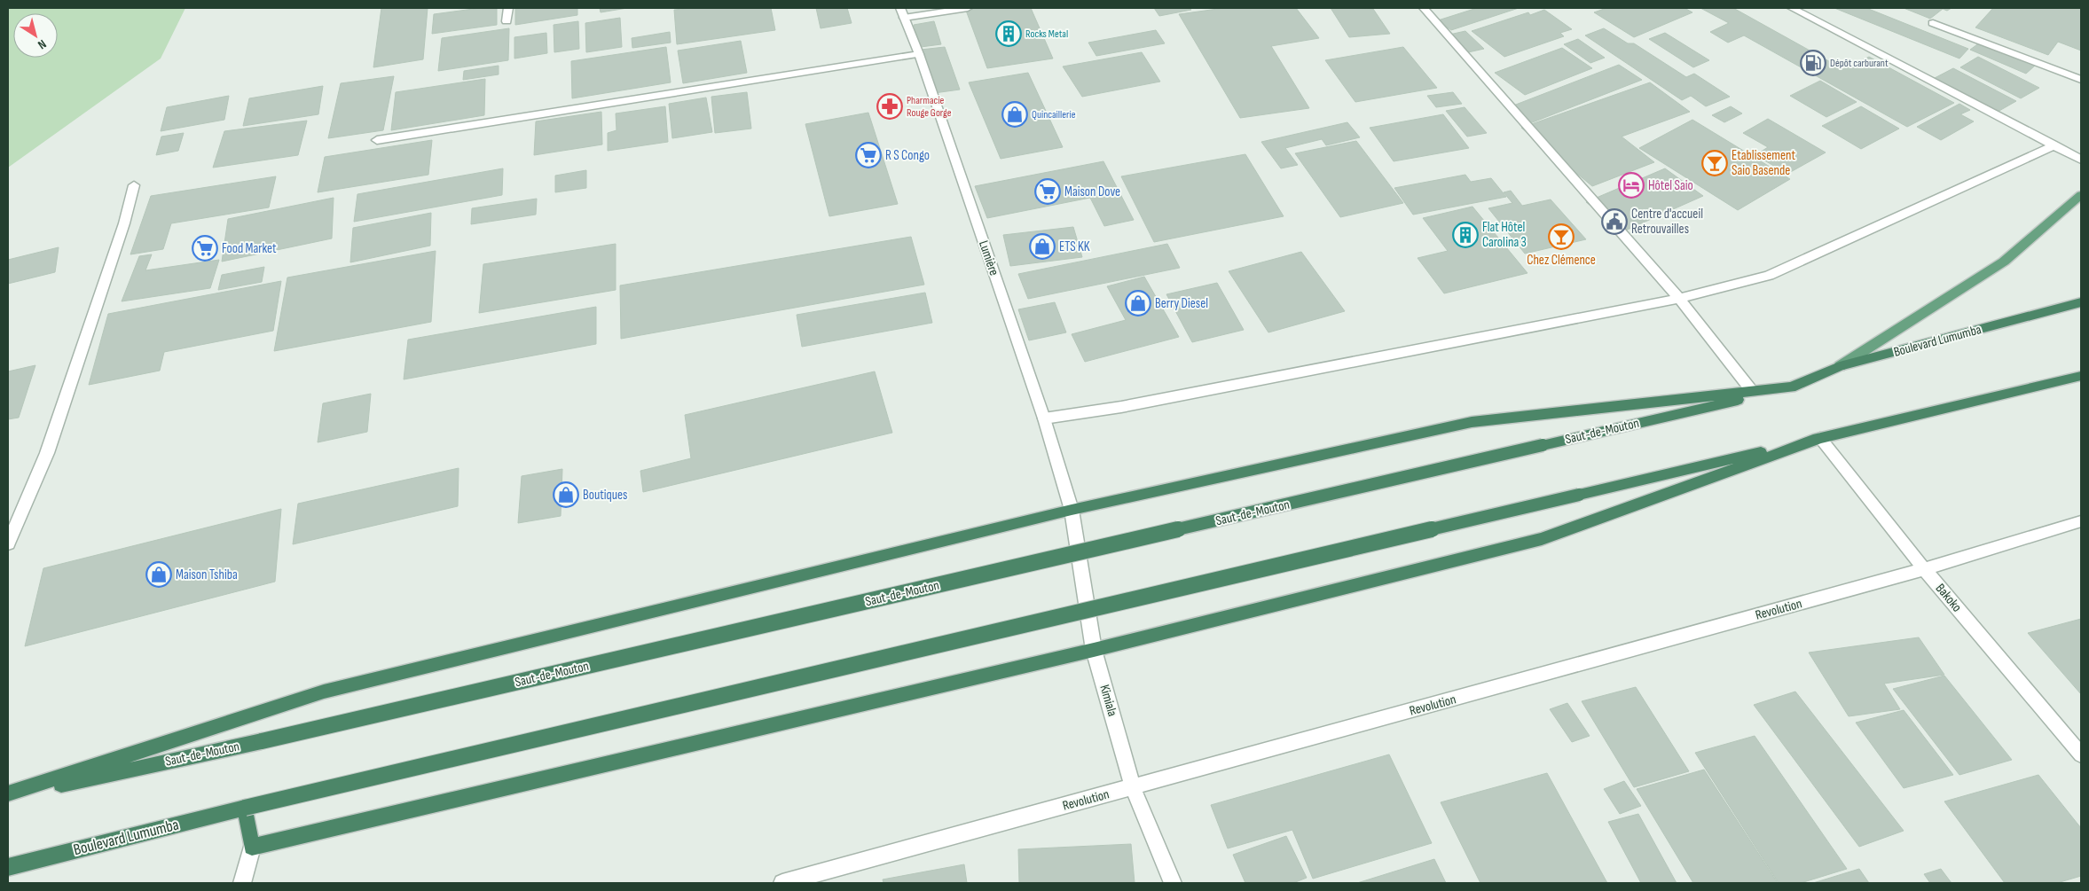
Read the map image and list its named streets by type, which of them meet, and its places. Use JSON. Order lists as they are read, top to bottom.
{
  "streets": {
    "highway": ["Boulevard Lumumba", "Saut-de-Mouton"],
    "street": [
      "Lumière",
      "Bakoko",
      "Revolution",
      "Kimiala"
    ]
  },
  "crossings": [
    ["Lumière", "Kimiala"],
    ["Boulevard Lumumba", "Saut-de-Mouton"],
    ["Bakoko", "Revolution"],
    ["Revolution", "Kimiala"]
  ],
  "places": {
    "building": ["Rocks Metal", "Flat Hôtel Carolina 3"],
    "fuel station": ["Dépôt carburant"],
    "pharmacy": ["Pharmacie Rouge Gorge"],
    "shop": [
      "Quincaillerie",
      "ETS KK",
      "Berry Diesel",
      "Boutiques",
      "Maison Tshiba"
    ],
    "supermarket": ["R S Congo", "Maison Dove", "Food Market"],
    "bar": ["Etablissement Saio Basende", "Chez Clémence"],
    "hotel": ["Hôtel Saio"],
    "public building": ["Centre d'accueil Retrouvailles"]
  },
  "north": "bottom right"
}
